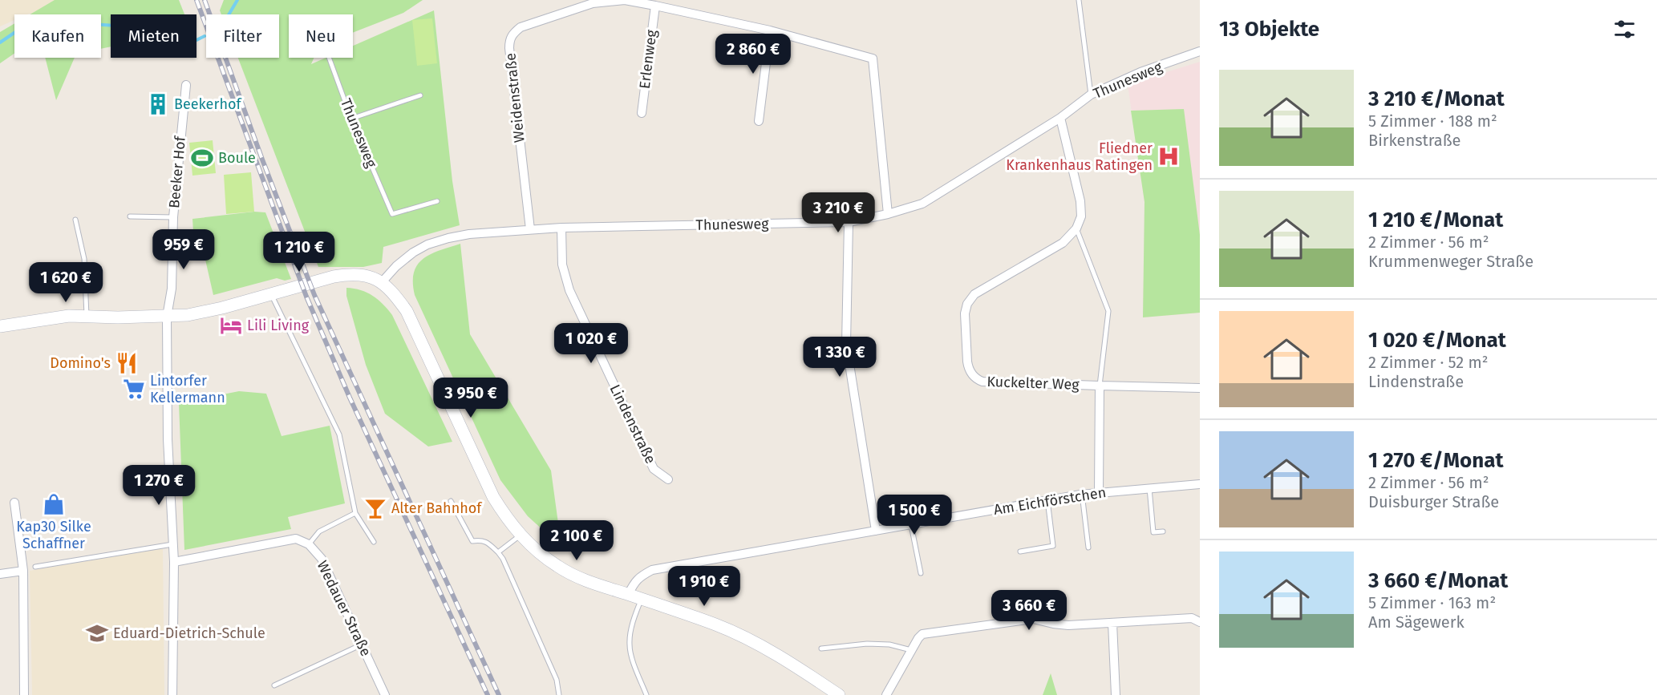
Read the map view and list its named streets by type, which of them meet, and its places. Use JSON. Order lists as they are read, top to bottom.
{
  "streets": {
    "street": [
      "Erlenweg",
      "Thunesweg",
      "Weidenstraße",
      "Beeker Hof",
      "Kuckelter Weg",
      "Lindenstraße",
      "Am Eichförstchen",
      "Wedauer Straße"
    ]
  },
  "crossings": [
    ["Erlenweg", "Weidenstraße"],
    ["Thunesweg", "Weidenstraße"],
    ["Thunesweg", "Lindenstraße"],
    ["Beeker Hof", "Wedauer Straße"],
    ["Kuckelter Weg", "Am Eichförstchen"]
  ],
  "places": {
    "building": ["Beekerhof"],
    "hospital": ["Fliedner Krankenhaus Ratingen"],
    "sports": ["Boule"],
    "hotel": ["Lili Living"],
    "restaurant": ["Domino's"],
    "supermarket": ["Lintorfer Kellermann"],
    "shop": ["Kap30 Silke Schaffner"],
    "bar": ["Alter Bahnhof"],
    "school or university": ["Eduard-Dietrich-Schule"]
  },
  "page": {
    "heading": "13 Objekte",
    "chip": [
      "Kaufen",
      "Mieten",
      "Filter",
      "Neu"
    ],
    "price": [
      "2 860 €",
      "3 210 €",
      "959 €",
      "1 210 €",
      "1 620 €",
      "1 020 €",
      "1 330 €",
      "3 950 €",
      "1 270 €",
      "1 500 €",
      "2 100 €",
      "1 910 €",
      "3 660 €"
    ],
    "list": [
      {
        "name": "3 210 €/Monat",
        "note": "5 Zimmer · 188 m² · Birkenstraße"
      },
      {
        "name": "1 210 €/Monat",
        "note": "2 Zimmer · 56 m² · Krummenweger Straße"
      },
      {
        "name": "1 020 €/Monat",
        "note": "2 Zimmer · 52 m² · Lindenstraße"
      },
      {
        "name": "1 270 €/Monat",
        "note": "2 Zimmer · 56 m² · Duisburger Straße"
      },
      {
        "name": "3 660 €/Monat",
        "note": "5 Zimmer · 163 m² · Am Sägewerk"
      }
    ]
  }
}
